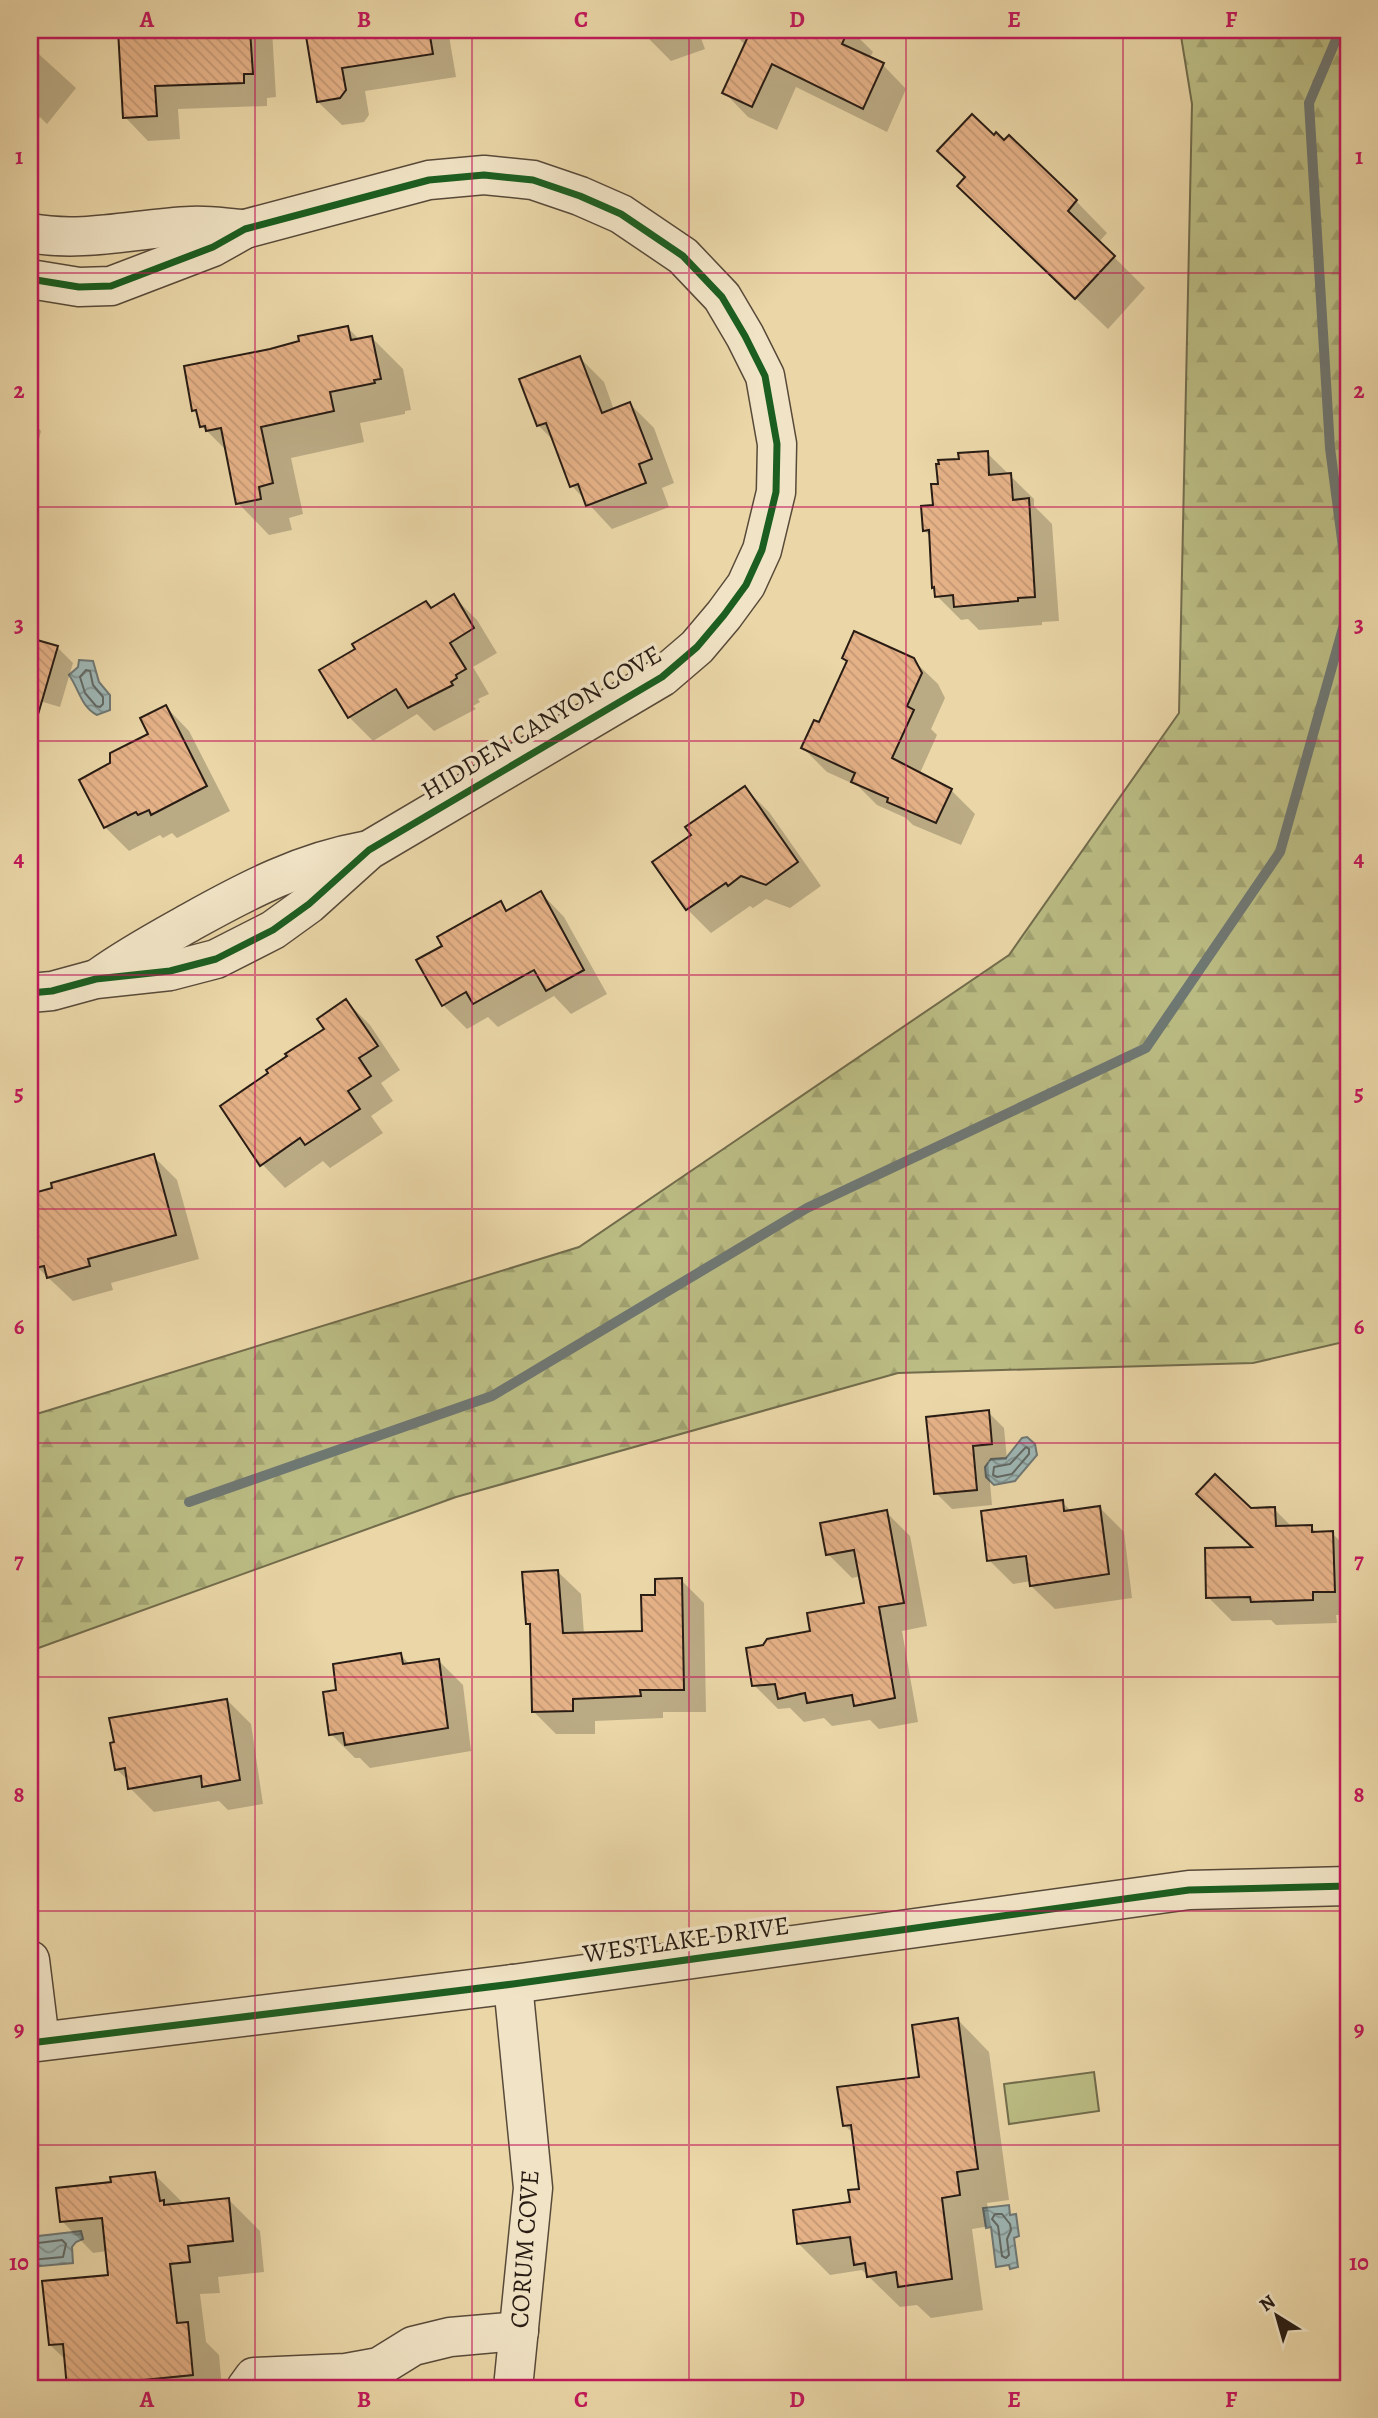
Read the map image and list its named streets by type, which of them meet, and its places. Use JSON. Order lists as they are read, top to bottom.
{
  "streets": {
    "street": ["HIDDEN CANYON COVE", "WESTLAKE DRIVE", "CORUM COVE"]
  },
  "crossings": [
    ["WESTLAKE DRIVE", "CORUM COVE"]
  ],
  "north": "top left",
  "grid": {
    "columns": [
      "A",
      "B",
      "C",
      "D",
      "E",
      "F"
    ],
    "rows": [
      "1",
      "2",
      "3",
      "4",
      "5",
      "6",
      "7",
      "8",
      "9",
      "10"
    ]
  }
}
